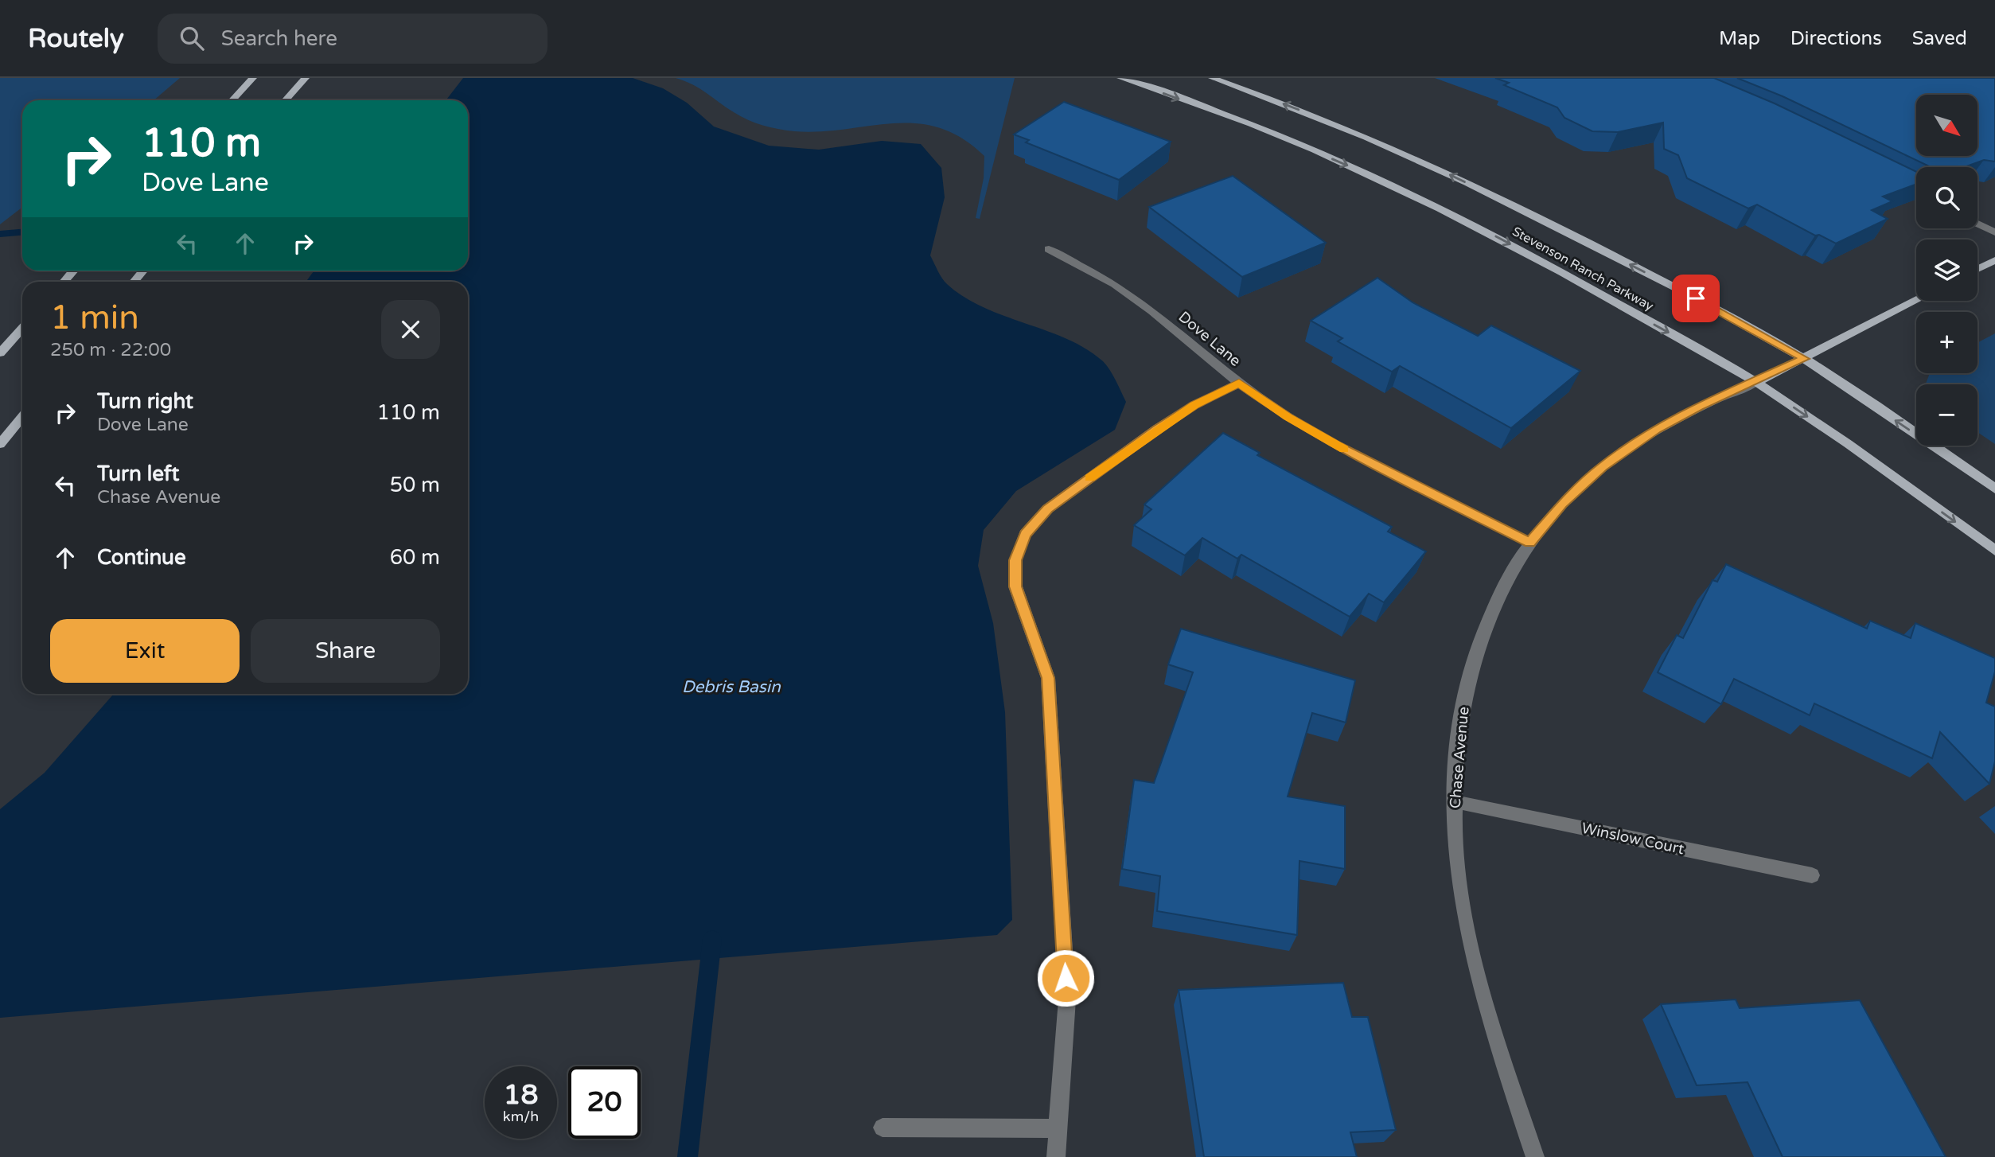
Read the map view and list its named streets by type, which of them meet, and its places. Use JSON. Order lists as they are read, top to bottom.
{
  "streets": {
    "main road": ["Stevenson Ranch Parkway"],
    "street": ["Dove Lane", "Chase Avenue", "Winslow Court"]
  },
  "crossings": [
    ["Stevenson Ranch Parkway", "Chase Avenue"],
    ["Dove Lane", "Chase Avenue"],
    ["Chase Avenue", "Winslow Court"]
  ],
  "water": ["Debris Basin"],
  "north": "bottom right",
  "page": {
    "header": "Routely",
    "search": "Search here",
    "nav": ["Map", "Directions", "Saved"],
    "map_buttons": ["+", "−"],
    "turn": ["110 m", "Dove Lane"],
    "heading": ["1 min", "250 m · 22:00"],
    "list": [
      {
        "name": "Turn right",
        "note": "Dove Lane",
        "value": "110 m"
      },
      {
        "name": "Turn left",
        "note": "Chase Avenue",
        "value": "50 m"
      },
      {
        "name": "Continue",
        "value": "60 m"
      }
    ],
    "buttons": ["Exit", "Share"],
    "speed": "18 km/h",
    "limit": "20"
  }
}
